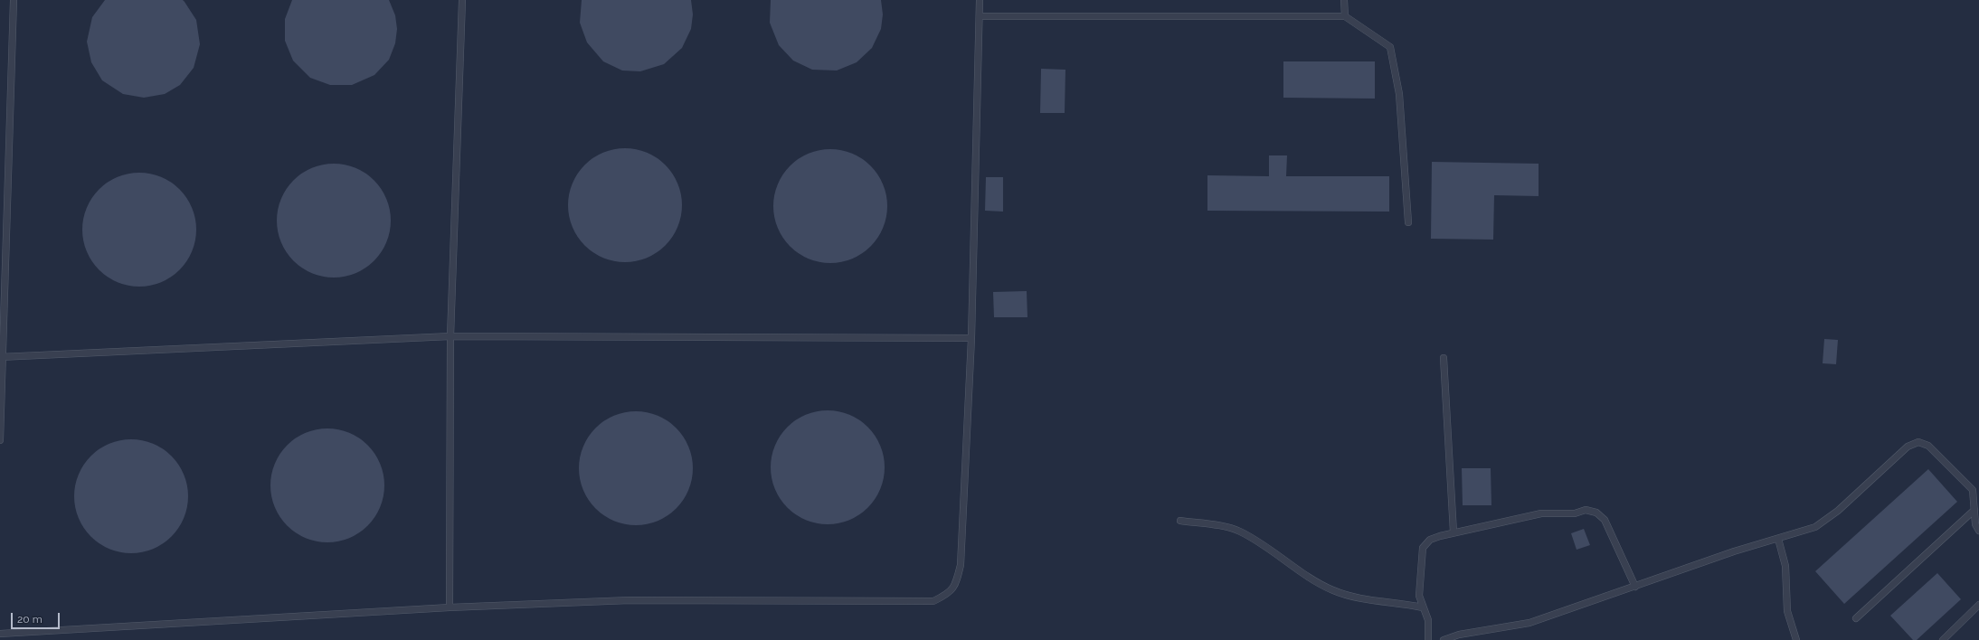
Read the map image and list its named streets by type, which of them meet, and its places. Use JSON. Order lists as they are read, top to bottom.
{
  "scale_bar": "20 m"
}
